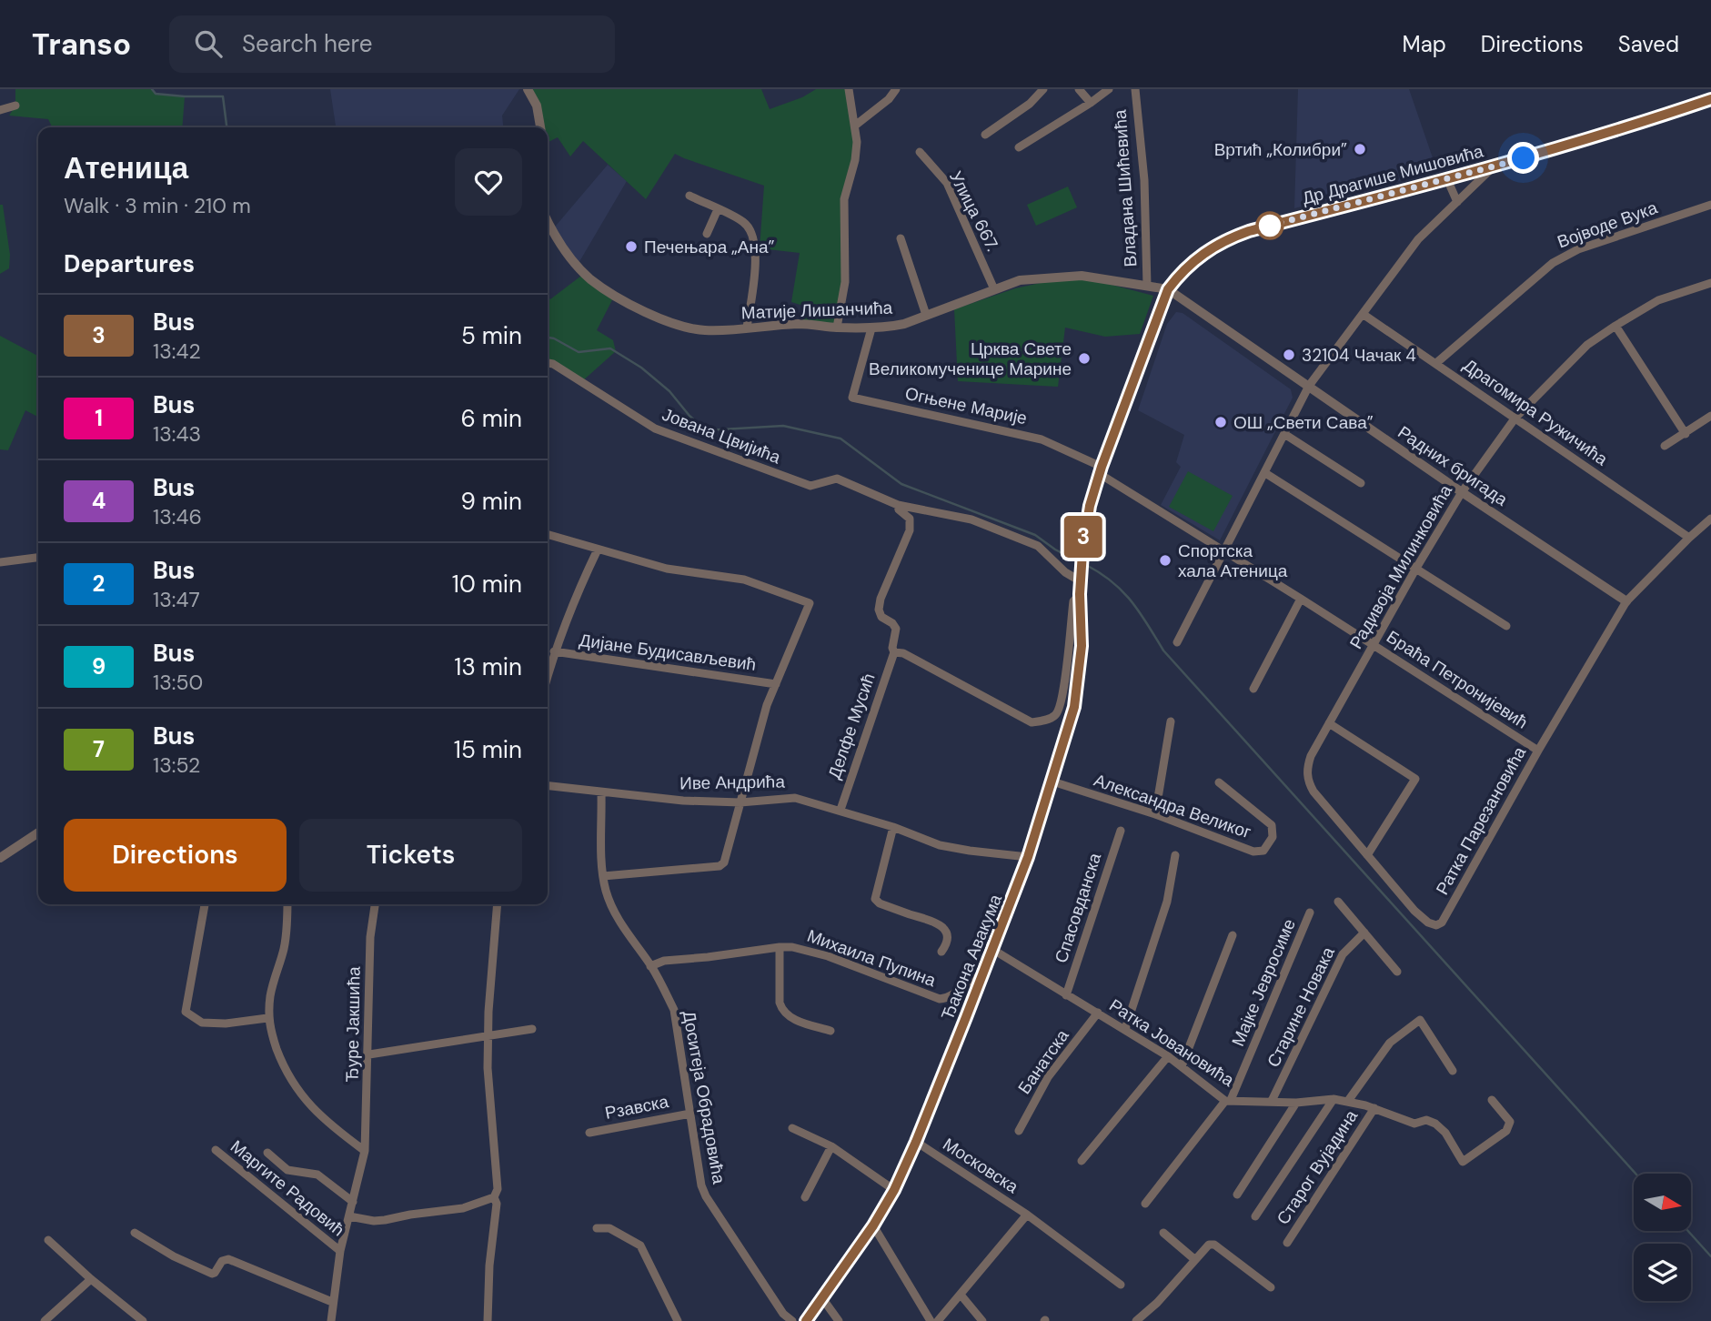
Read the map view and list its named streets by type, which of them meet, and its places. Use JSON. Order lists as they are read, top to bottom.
{
  "streets": {
    "main road": ["Др Драгише Мишовића", "Ђакона Авакума"],
    "street": [
      "Владана Шићевића",
      "Улица 667.",
      "Војводе Вука",
      "Матије Лишанчића",
      "Огњене Марије",
      "Драгомира Ружичића",
      "Јована Цвијића",
      "Радних бригада",
      "Радивоја Милинковића",
      "Дијане Будисављевић",
      "Браћа Петронијевић",
      "Делфе Мусић",
      "Иве Андрића",
      "Александра Великог",
      "Ратка Парезановића",
      "Спасовданска",
      "Михаила Пупина",
      "Мајке Јевросиме",
      "Старине Новака",
      "Ђуре Јакшића",
      "Ратка Јовановића",
      "Банатска",
      "Доситеја Обрадовића",
      "Рзавска",
      "Московска",
      "Старог Вујадина",
      "Маргите Радовић"
    ]
  },
  "crossings": [
    ["Др Драгише Мишовића", "Матије Лишанчића"],
    ["Др Драгише Мишовића", "Огњене Марије"],
    ["Др Драгише Мишовића", "Јована Цвијића"],
    ["Др Драгише Мишовића", "Радних бригада"],
    ["Др Драгише Мишовића", "Браћа Петронијевић"],
    ["Др Драгише Мишовића", "Ђакона Авакума"],
    ["Владана Шићевића", "Матије Лишанчића"],
    ["Улица 667.", "Матије Лишанчића"],
    ["Војводе Вука", "Драгомира Ружичића"],
    ["Матије Лишанчића", "Огњене Марије"],
    ["Матије Лишанчића", "Радних бригада"],
    ["Огњене Марије", "Браћа Петронијевић"],
    ["Драгомира Ружичића", "Радивоја Милинковића"],
    ["Драгомира Ружичића", "Ратка Парезановића"],
    ["Јована Цвијића", "Ђакона Авакума"],
    ["Радних бригада", "Радивоја Милинковића"],
    ["Радних бригада", "Ратка Парезановића"],
    ["Радивоја Милинковића", "Браћа Петронијевић"],
    ["Радивоја Милинковића", "Ратка Парезановића"],
    ["Браћа Петронијевић", "Ратка Парезановића"],
    ["Делфе Мусић", "Иве Андрића"],
    ["Иве Андрића", "Ђакона Авакума"],
    ["Иве Андрића", "Доситеја Обрадовића"],
    ["Александра Великог", "Ђакона Авакума"],
    ["Спасовданска", "Ратка Јовановића"],
    ["Ђакона Авакума", "Михаила Пупина"],
    ["Ђакона Авакума", "Ратка Јовановића"],
    ["Ђакона Авакума", "Московска"],
    ["Михаила Пупина", "Доситеја Обрадовића"],
    ["Мајке Јевросиме", "Ратка Јовановића"],
    ["Старине Новака", "Ратка Јовановића"],
    ["Ђуре Јакшића", "Маргите Радовић"],
    ["Ратка Јовановића", "Банатска"],
    ["Ратка Јовановића", "Старог Вујадина"],
    ["Доситеја Обрадовића", "Рзавска"]
  ],
  "places": [
    "Вртић „Колибри”",
    "Печењара „Ана”",
    "32104 Чачак 4",
    "Црква Свете Великомученице Марине",
    "ОШ „Свети Сава”",
    "Спортска хала Атеница"
  ],
  "lines": ["bus line 3"],
  "north": "right",
  "page": {
    "header": "Transo",
    "search": "Search here",
    "nav": ["Map", "Directions", "Saved"],
    "on_map": "3",
    "heading": [
      ["Атеница", "Walk · 3 min · 210 m"],
      "Departures"
    ],
    "list": [
      {
        "mark": "3",
        "name": "Bus",
        "note": "13:42",
        "value": "5 min"
      },
      {
        "mark": "1",
        "name": "Bus",
        "note": "13:43",
        "value": "6 min"
      },
      {
        "mark": "4",
        "name": "Bus",
        "note": "13:46",
        "value": "9 min"
      },
      {
        "mark": "2",
        "name": "Bus",
        "note": "13:47",
        "value": "10 min"
      },
      {
        "mark": "9",
        "name": "Bus",
        "note": "13:50",
        "value": "13 min"
      },
      {
        "mark": "7",
        "name": "Bus",
        "note": "13:52",
        "value": "15 min"
      }
    ],
    "buttons": ["Directions", "Tickets"]
  }
}
